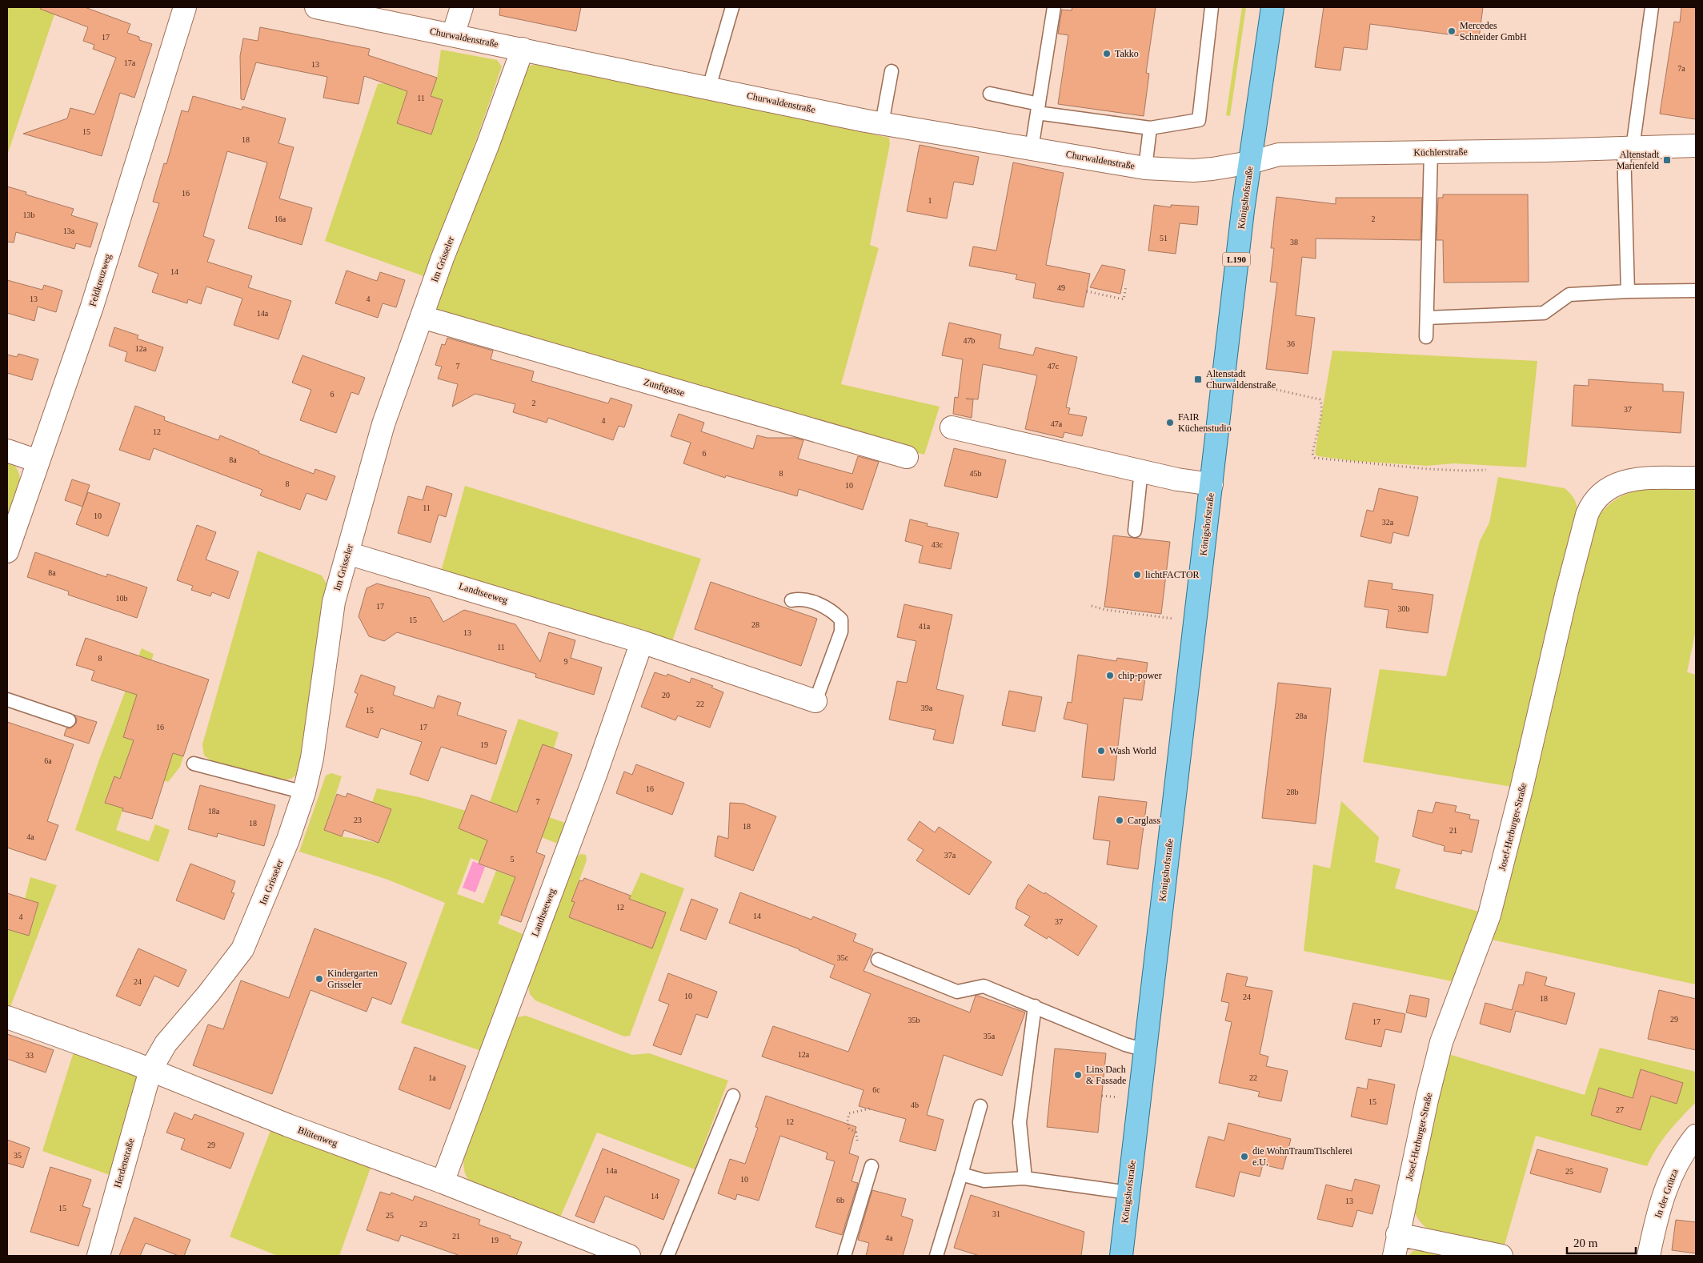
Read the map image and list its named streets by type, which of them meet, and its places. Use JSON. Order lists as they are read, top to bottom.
{
  "streets": {
    "main road": ["Königshofstraße", "L190"],
    "street": [
      "Churwaldenstraße",
      "Küchlerstraße",
      "Im Grisseler",
      "Feldkreuzweg",
      "Zunftgasse",
      "Landtseeweg",
      "Josef-Herburger-Straße",
      "Blütenweg",
      "Herdenstraße",
      "In der Grütza"
    ]
  },
  "crossings": [
    ["Churwaldenstraße", "Küchlerstraße"],
    ["Churwaldenstraße", "Königshofstraße"],
    ["Churwaldenstraße", "Im Grisseler"],
    ["Küchlerstraße", "Königshofstraße"],
    ["Im Grisseler", "Zunftgasse"],
    ["Im Grisseler", "Landtseeweg"],
    ["Im Grisseler", "Blütenweg"],
    ["Im Grisseler", "Herdenstraße"],
    ["Landtseeweg", "Blütenweg"],
    ["Blütenweg", "Herdenstraße"]
  ],
  "places": {
    "other": [
      "Mercedes Schneider GmbH",
      "Takko",
      "FAIR Küchenstudio",
      "lichtFACTOR",
      "chip-power",
      "Wash World",
      "Carglass",
      "Kindergarten Grisseler",
      "Lins Dach & Fassade",
      "die WohnTraumTischlerei e.U."
    ],
    "transit": ["Altenstadt Marienfeld", "Altenstadt Churwaldenstraße"]
  },
  "house_numbers": [
    "17",
    "17a",
    "13",
    "7a",
    "11",
    "15",
    "18",
    "16",
    "1",
    "13b",
    "16a",
    "2",
    "13a",
    "51",
    "38",
    "14",
    "49",
    "13",
    "4",
    "14a",
    "47b",
    "36",
    "12a",
    "7",
    "47c",
    "6",
    "2",
    "37",
    "4",
    "47a",
    "12",
    "6",
    "8a",
    "8",
    "45b",
    "8",
    "10",
    "11",
    "10",
    "32a",
    "43c",
    "8a",
    "10b",
    "17",
    "30b",
    "15",
    "28",
    "41a",
    "13",
    "11",
    "8",
    "9",
    "20",
    "22",
    "39a",
    "15",
    "28a",
    "16",
    "17",
    "19",
    "6a",
    "16",
    "28b",
    "7",
    "18a",
    "23",
    "18",
    "18",
    "21",
    "4a",
    "37a",
    "5",
    "12",
    "14",
    "4",
    "37",
    "35c",
    "24",
    "10",
    "24",
    "18",
    "29",
    "35b",
    "17",
    "35a",
    "12a",
    "33",
    "1a",
    "22",
    "6c",
    "15",
    "4b",
    "27",
    "12",
    "29",
    "35",
    "14a",
    "25",
    "10",
    "14",
    "6b",
    "13",
    "15",
    "31",
    "25",
    "23",
    "21",
    "4a",
    "19"
  ],
  "scale_bar": "20 m"
}
